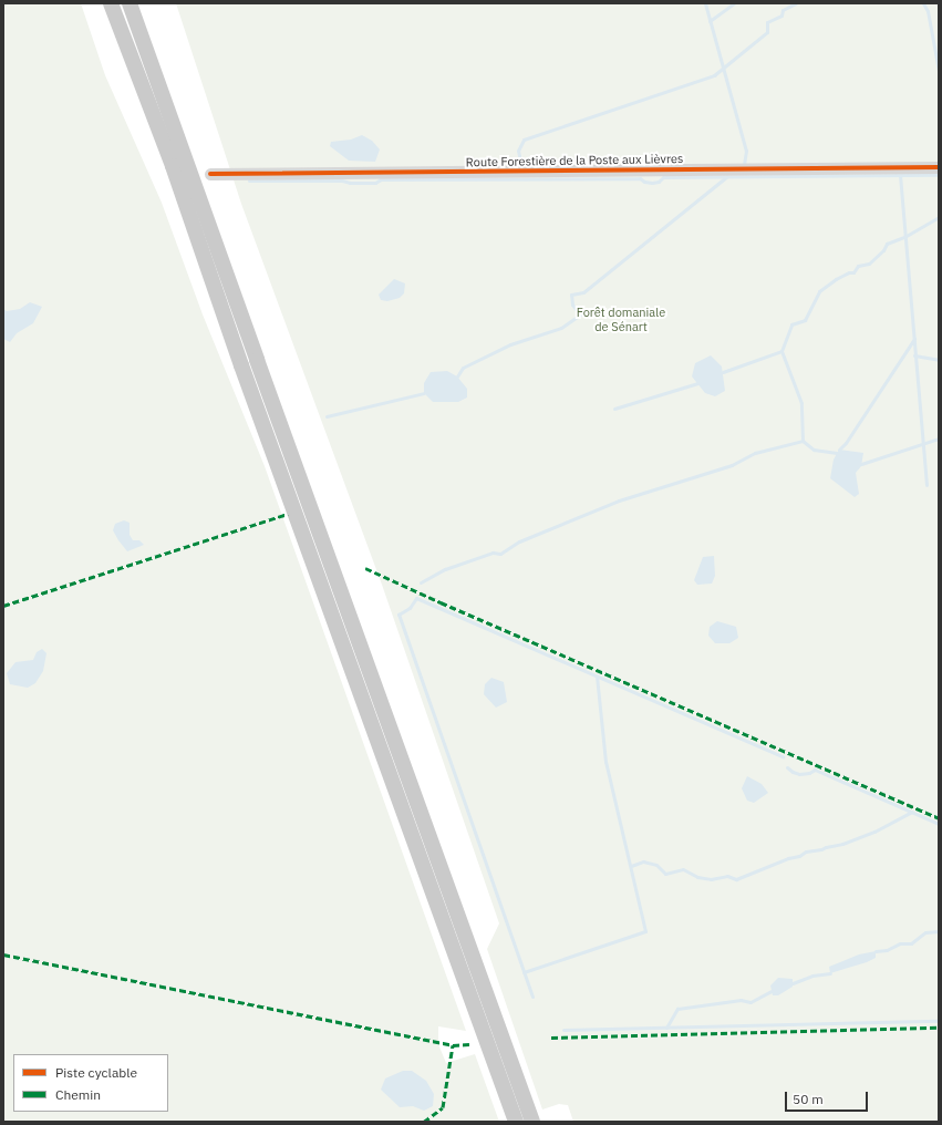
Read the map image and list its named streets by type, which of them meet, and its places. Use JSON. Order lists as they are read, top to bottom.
{
  "streets": {
    "street": ["Route Forestière de la Poste aux Lièvres"]
  },
  "parks": ["Forêt domaniale de Sénart"],
  "legend": ["Piste cyclable", "Chemin"],
  "scale_bar": "50 m"
}
